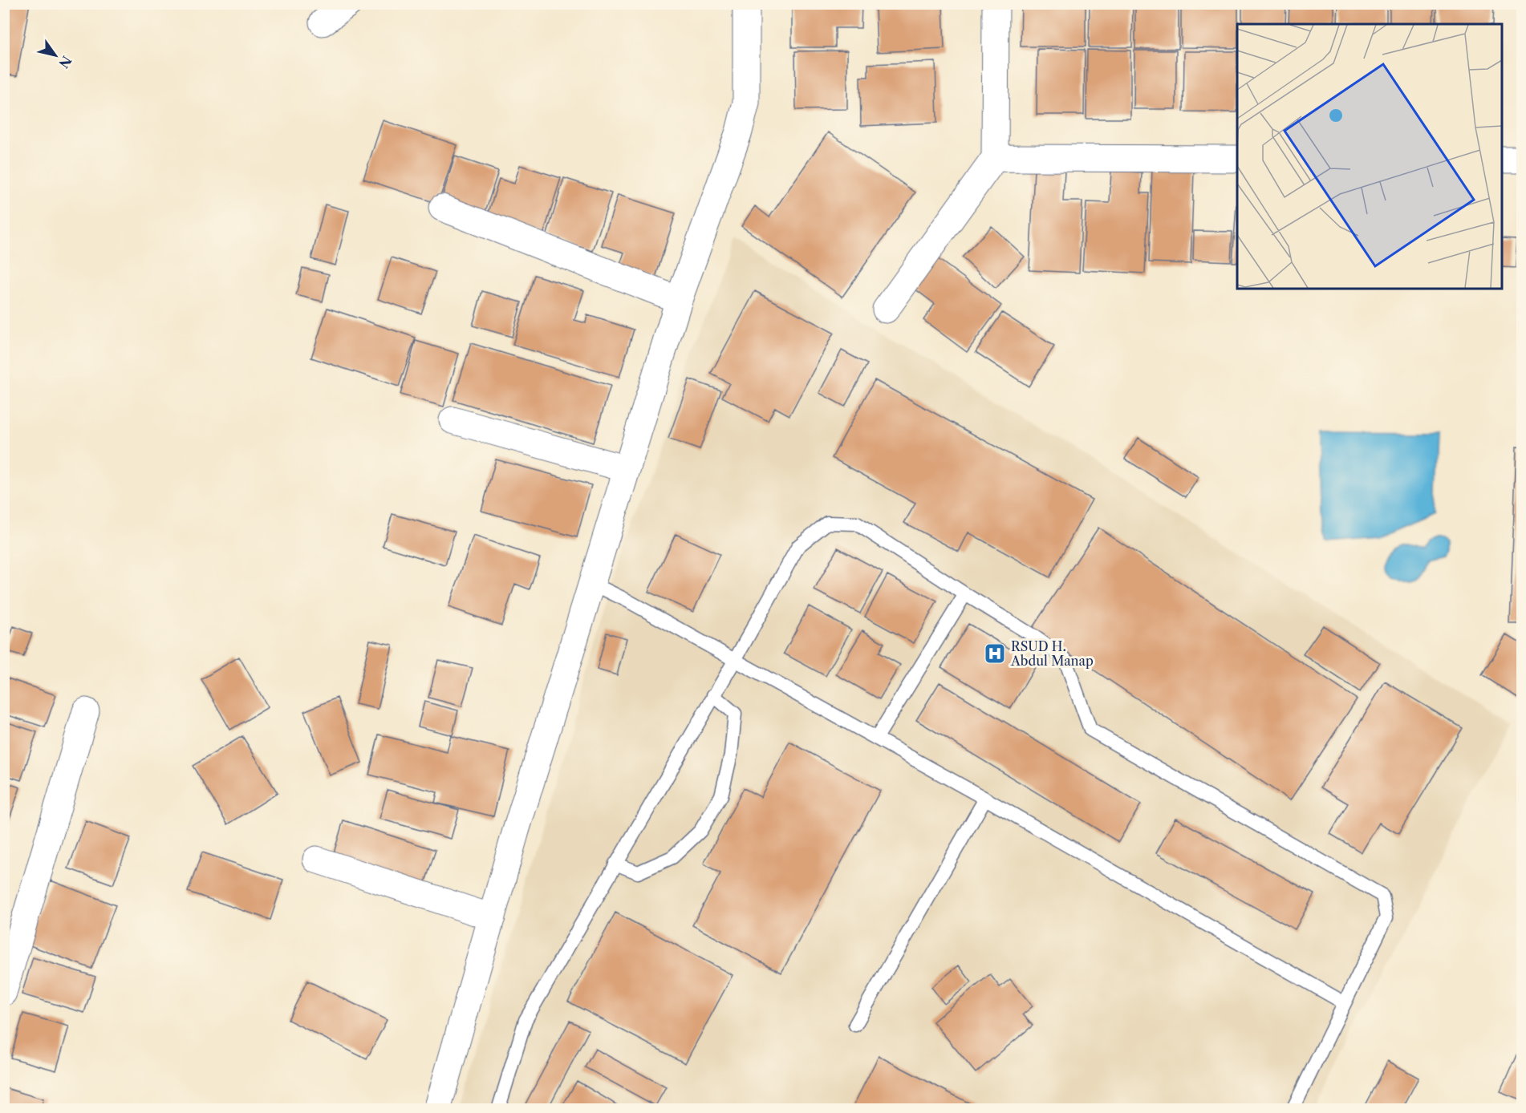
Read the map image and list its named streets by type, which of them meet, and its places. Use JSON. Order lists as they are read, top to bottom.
{
  "places": {
    "hospital": ["RSUD H. Abdul Manap"]
  },
  "north": "bottom right"
}
